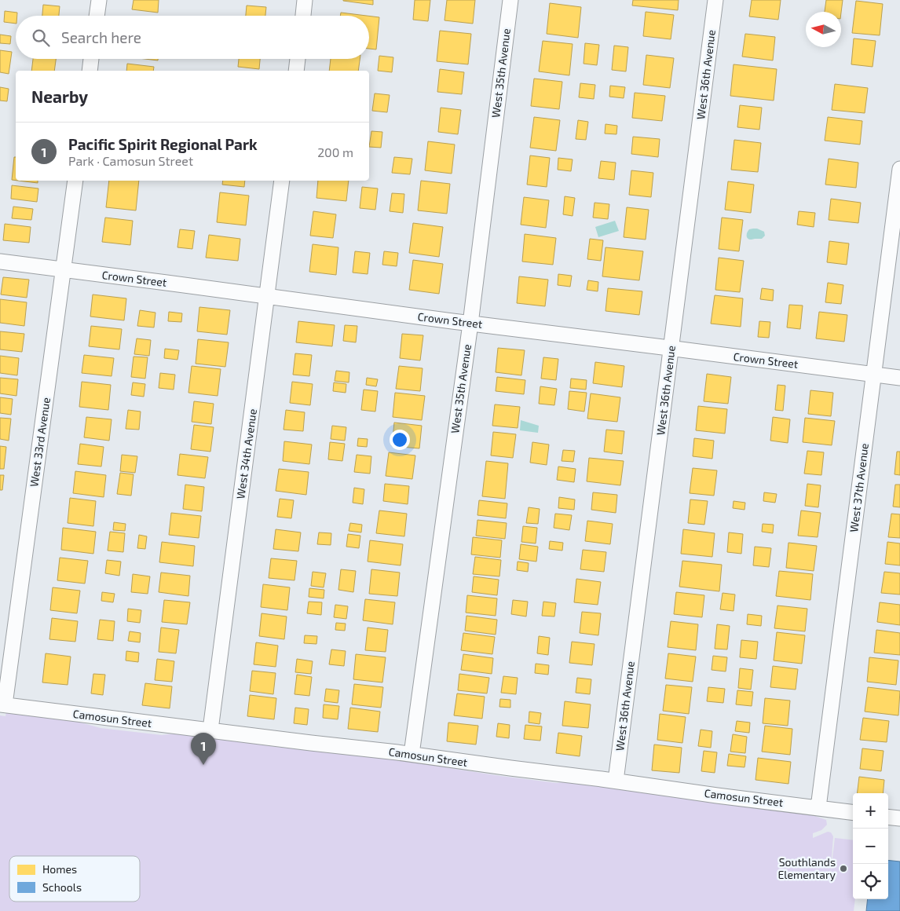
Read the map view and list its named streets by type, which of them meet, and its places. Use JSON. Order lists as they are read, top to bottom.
{
  "streets": {
    "street": [
      "West 35th Avenue",
      "West 36th Avenue",
      "Crown Street",
      "West 33rd Avenue",
      "West 34th Avenue",
      "West 37th Avenue",
      "Camosun Street"
    ]
  },
  "crossings": [
    ["West 35th Avenue", "Crown Street"],
    ["West 35th Avenue", "Camosun Street"],
    ["West 36th Avenue", "Crown Street"],
    ["West 36th Avenue", "Camosun Street"],
    ["Crown Street", "West 33rd Avenue"],
    ["Crown Street", "West 34th Avenue"],
    ["Crown Street", "West 37th Avenue"],
    ["West 33rd Avenue", "Camosun Street"],
    ["West 34th Avenue", "Camosun Street"],
    ["West 37th Avenue", "Camosun Street"]
  ],
  "places": ["Southlands Elementary"],
  "legend": ["Homes", "Schools"],
  "north": "left",
  "page": {
    "search": "Search here",
    "heading": "Nearby",
    "list": [
      {
        "mark": "1",
        "name": "Pacific Spirit Regional Park",
        "note": "Park · Camosun Street",
        "value": "200 m"
      }
    ],
    "pins": "1",
    "map_buttons": ["+", "−"]
  }
}
